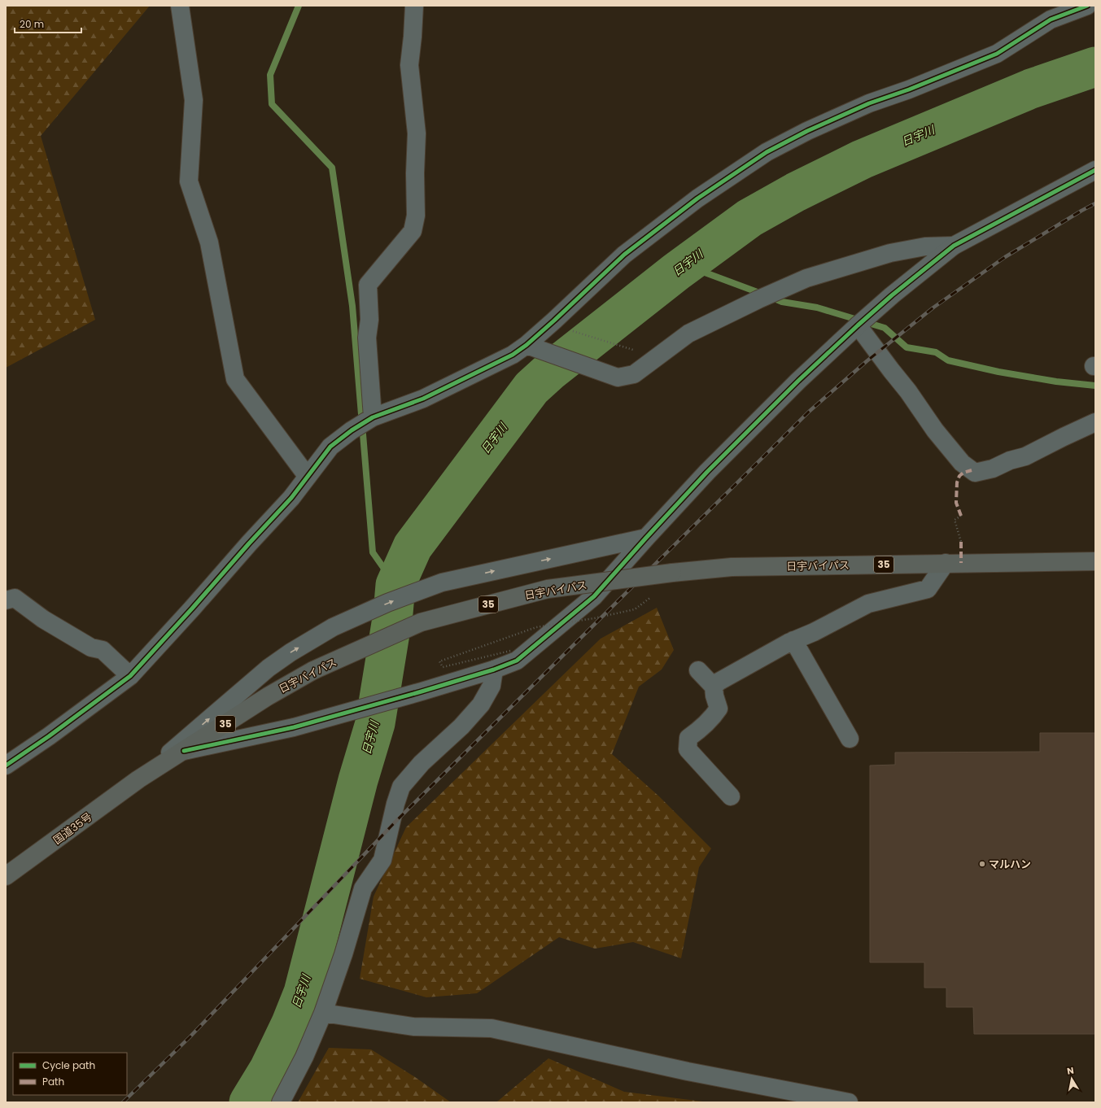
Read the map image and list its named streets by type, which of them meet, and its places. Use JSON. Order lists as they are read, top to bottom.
{
  "streets": {
    "highway": ["35", "日宇バイパス", "国道35号"]
  },
  "crossings": [
    ["日宇バイパス", "国道35号"]
  ],
  "water": ["日宇川"],
  "places": ["マルハン"],
  "legend": ["Cycle path", "Path"],
  "scale_bar": "20 m",
  "north": "top"
}
